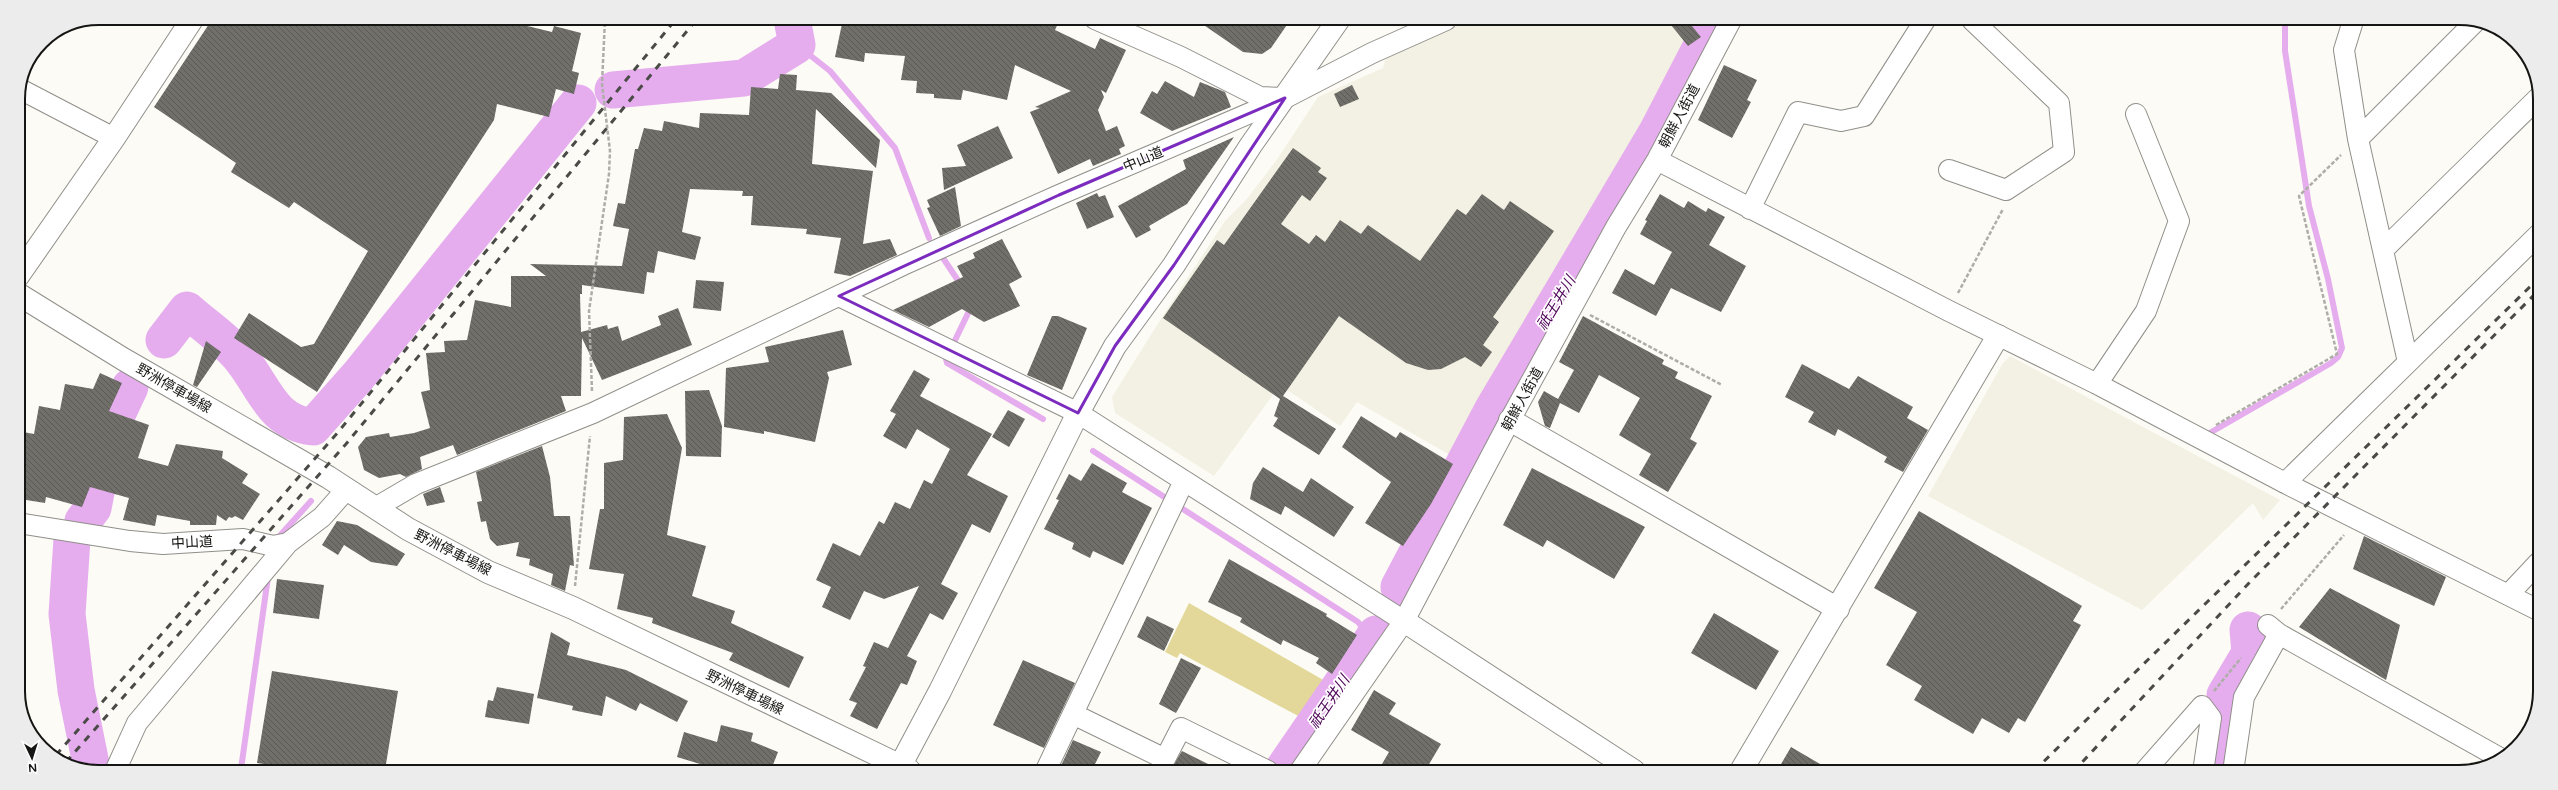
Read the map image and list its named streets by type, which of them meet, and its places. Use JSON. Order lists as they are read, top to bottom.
{
  "streets": {
    "street": ["朝鮮人街道", "中山道", "野洲停車場線"]
  },
  "crossings": [
    ["中山道", "野洲停車場線"]
  ],
  "water": ["祇王井川"],
  "north": "bottom"
}
